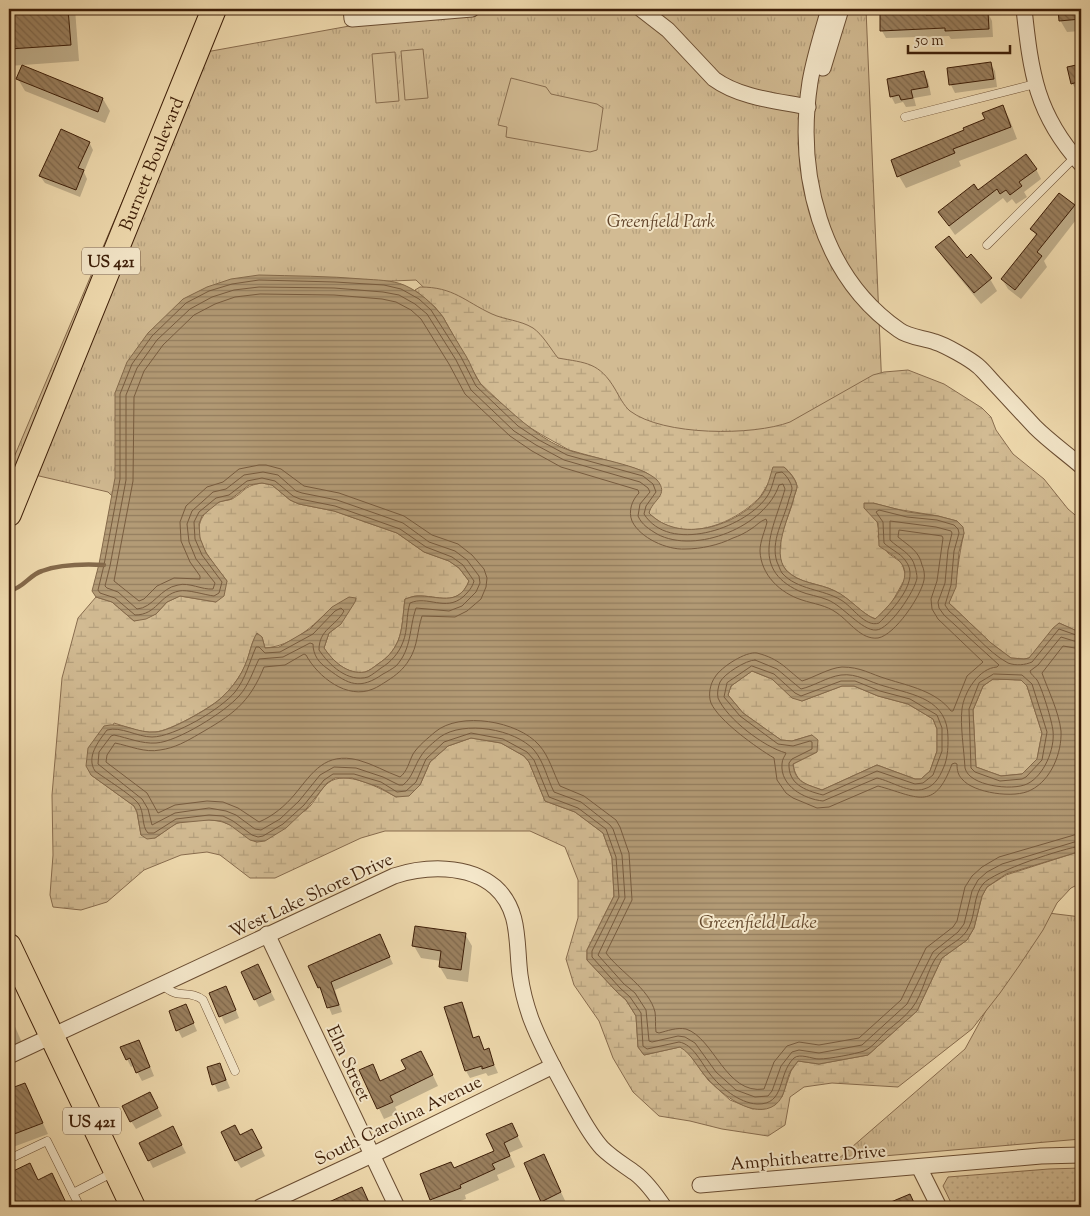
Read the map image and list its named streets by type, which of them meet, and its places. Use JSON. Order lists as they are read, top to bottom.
{
  "streets": {
    "highway": ["Burnett Boulevard", "US 421"],
    "street": [
      "West Lake Shore Drive",
      "Elm Street",
      "South Carolina Avenue",
      "Amphitheatre Drive"
    ]
  },
  "crossings": [
    ["US 421", "West Lake Shore Drive"],
    ["West Lake Shore Drive", "Elm Street"],
    ["West Lake Shore Drive", "South Carolina Avenue"],
    ["Elm Street", "South Carolina Avenue"]
  ],
  "water": ["Greenfield Lake"],
  "parks": ["Greenfield Park"],
  "scale_bar": "50 m"
}
